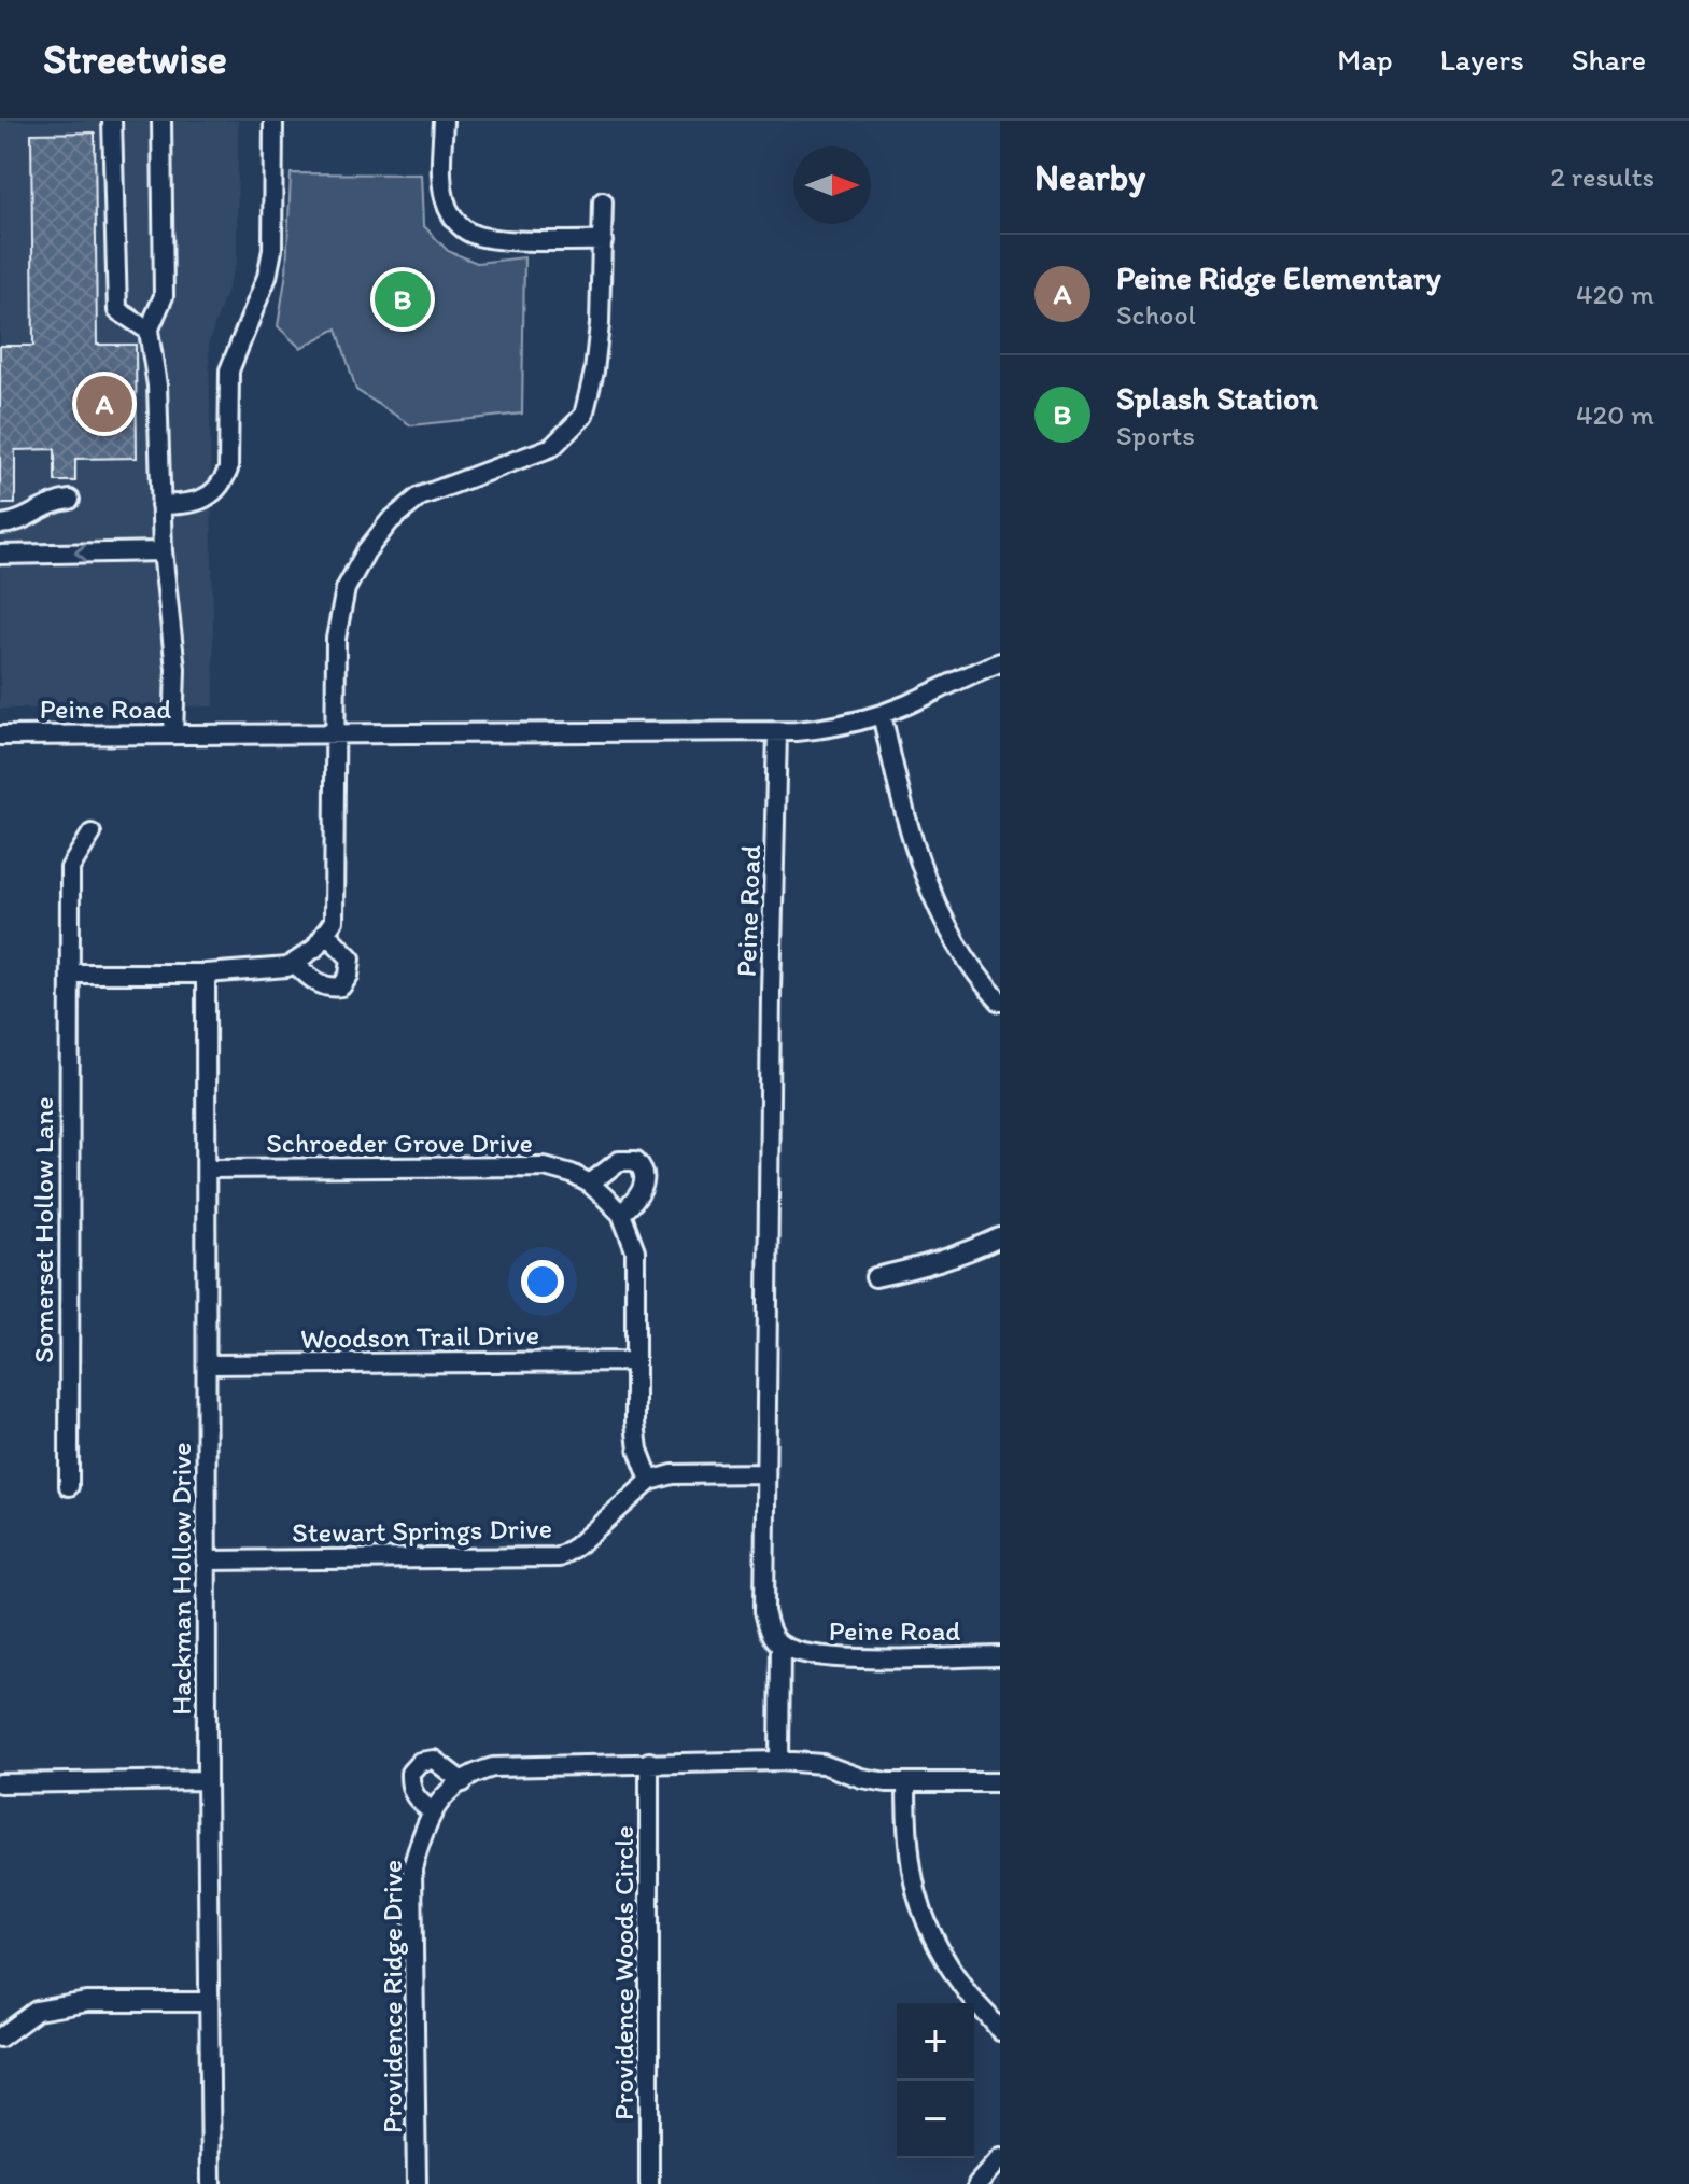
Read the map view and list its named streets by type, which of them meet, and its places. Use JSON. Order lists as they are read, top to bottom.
{
  "streets": {
    "street": [
      "Peine Road",
      "Schroeder Grove Drive",
      "Somerset Hollow Lane",
      "Woodson Trail Drive",
      "Stewart Springs Drive",
      "Hackman Hollow Drive",
      "Providence Woods Circle",
      "Providence Ridge Drive"
    ]
  },
  "crossings": [
    ["Schroeder Grove Drive", "Woodson Trail Drive"],
    ["Schroeder Grove Drive", "Stewart Springs Drive"],
    ["Schroeder Grove Drive", "Hackman Hollow Drive"],
    ["Woodson Trail Drive", "Hackman Hollow Drive"],
    ["Stewart Springs Drive", "Hackman Hollow Drive"],
    ["Providence Woods Circle", "Providence Ridge Drive"]
  ],
  "north": "right",
  "page": {
    "header": "Streetwise",
    "nav": ["Map", "Layers", "Share"],
    "heading": ["Nearby", "2 results"],
    "list": [
      {
        "mark": "A",
        "name": "Peine Ridge Elementary",
        "note": "School",
        "value": "420 m"
      },
      {
        "mark": "B",
        "name": "Splash Station",
        "note": "Sports",
        "value": "420 m"
      }
    ],
    "pins": ["B", "A"],
    "map_buttons": ["+", "−"]
  }
}
